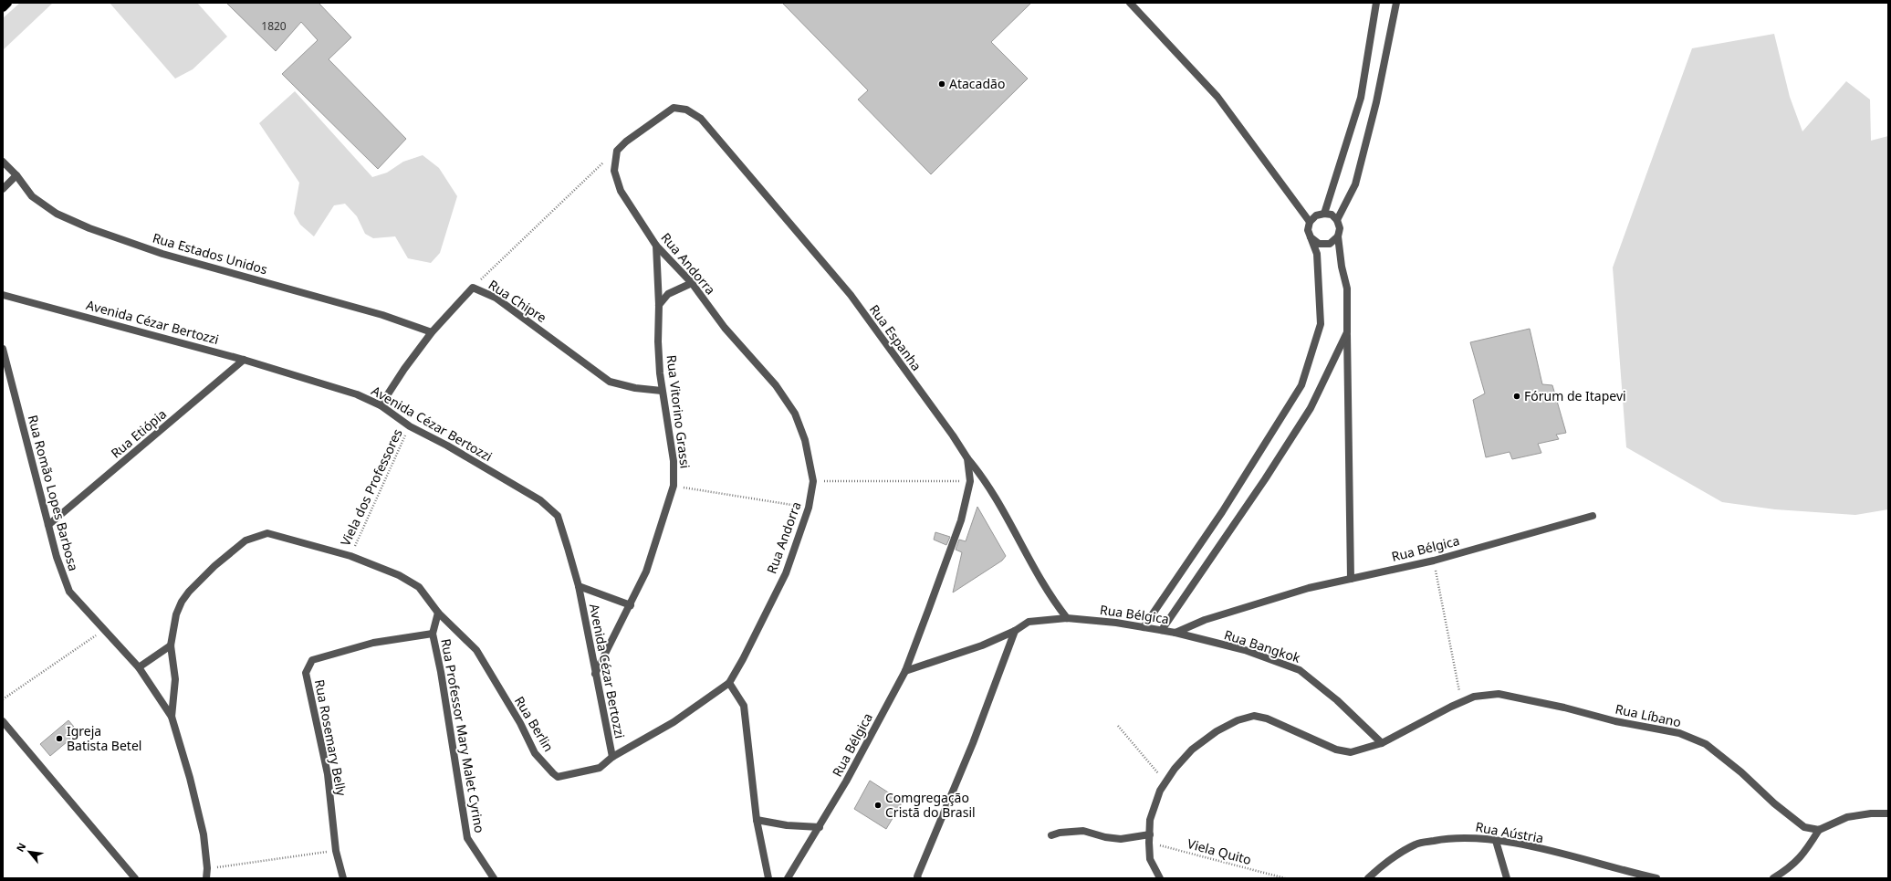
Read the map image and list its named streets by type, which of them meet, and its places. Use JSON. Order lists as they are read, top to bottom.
{
  "streets": {
    "street": [
      "Rua Estados Unidos",
      "Rua Andorra",
      "Rua Chipre",
      "Avenida Cézar Bertozzi",
      "Rua Espanha",
      "Rua Vitorino Grassi",
      "Rua Etiópia",
      "Rua Romão Lopes Barbosa",
      "Rua Bélgica",
      "Rua Bangkok",
      "Rua Líbano",
      "Rua Berlin",
      "Rua Professor Mary Malet Cyrino",
      "Rua Rosemary Belly",
      "Rua Aústria"
    ],
    "path": ["Viela dos Professores", "Viela Quito"]
  },
  "crossings": [
    ["Rua Estados Unidos", "Rua Chipre"],
    ["Rua Andorra", "Rua Espanha"],
    ["Rua Andorra", "Rua Vitorino Grassi"],
    ["Rua Andorra", "Rua Berlin"],
    ["Rua Chipre", "Avenida Cézar Bertozzi"],
    ["Rua Chipre", "Rua Vitorino Grassi"],
    ["Avenida Cézar Bertozzi", "Rua Vitorino Grassi"],
    ["Avenida Cézar Bertozzi", "Rua Etiópia"],
    ["Avenida Cézar Bertozzi", "Viela dos Professores"],
    ["Avenida Cézar Bertozzi", "Rua Berlin"],
    ["Rua Espanha", "Rua Bélgica"],
    ["Rua Etiópia", "Rua Romão Lopes Barbosa"],
    ["Viela dos Professores", "Rua Berlin"],
    ["Rua Romão Lopes Barbosa", "Rua Berlin"],
    ["Rua Bélgica", "Rua Bangkok"],
    ["Rua Bangkok", "Rua Líbano"],
    ["Rua Líbano", "Viela Quito"],
    ["Rua Professor Mary Malet Cyrino", "Rua Rosemary Belly"]
  ],
  "places": [
    "Atacadão",
    "Fórum de Itapevi",
    "Igreja Batista Betel",
    "Comgregação Cristã do Brasil"
  ],
  "house_numbers": ["1820"],
  "north": "top left"
}
